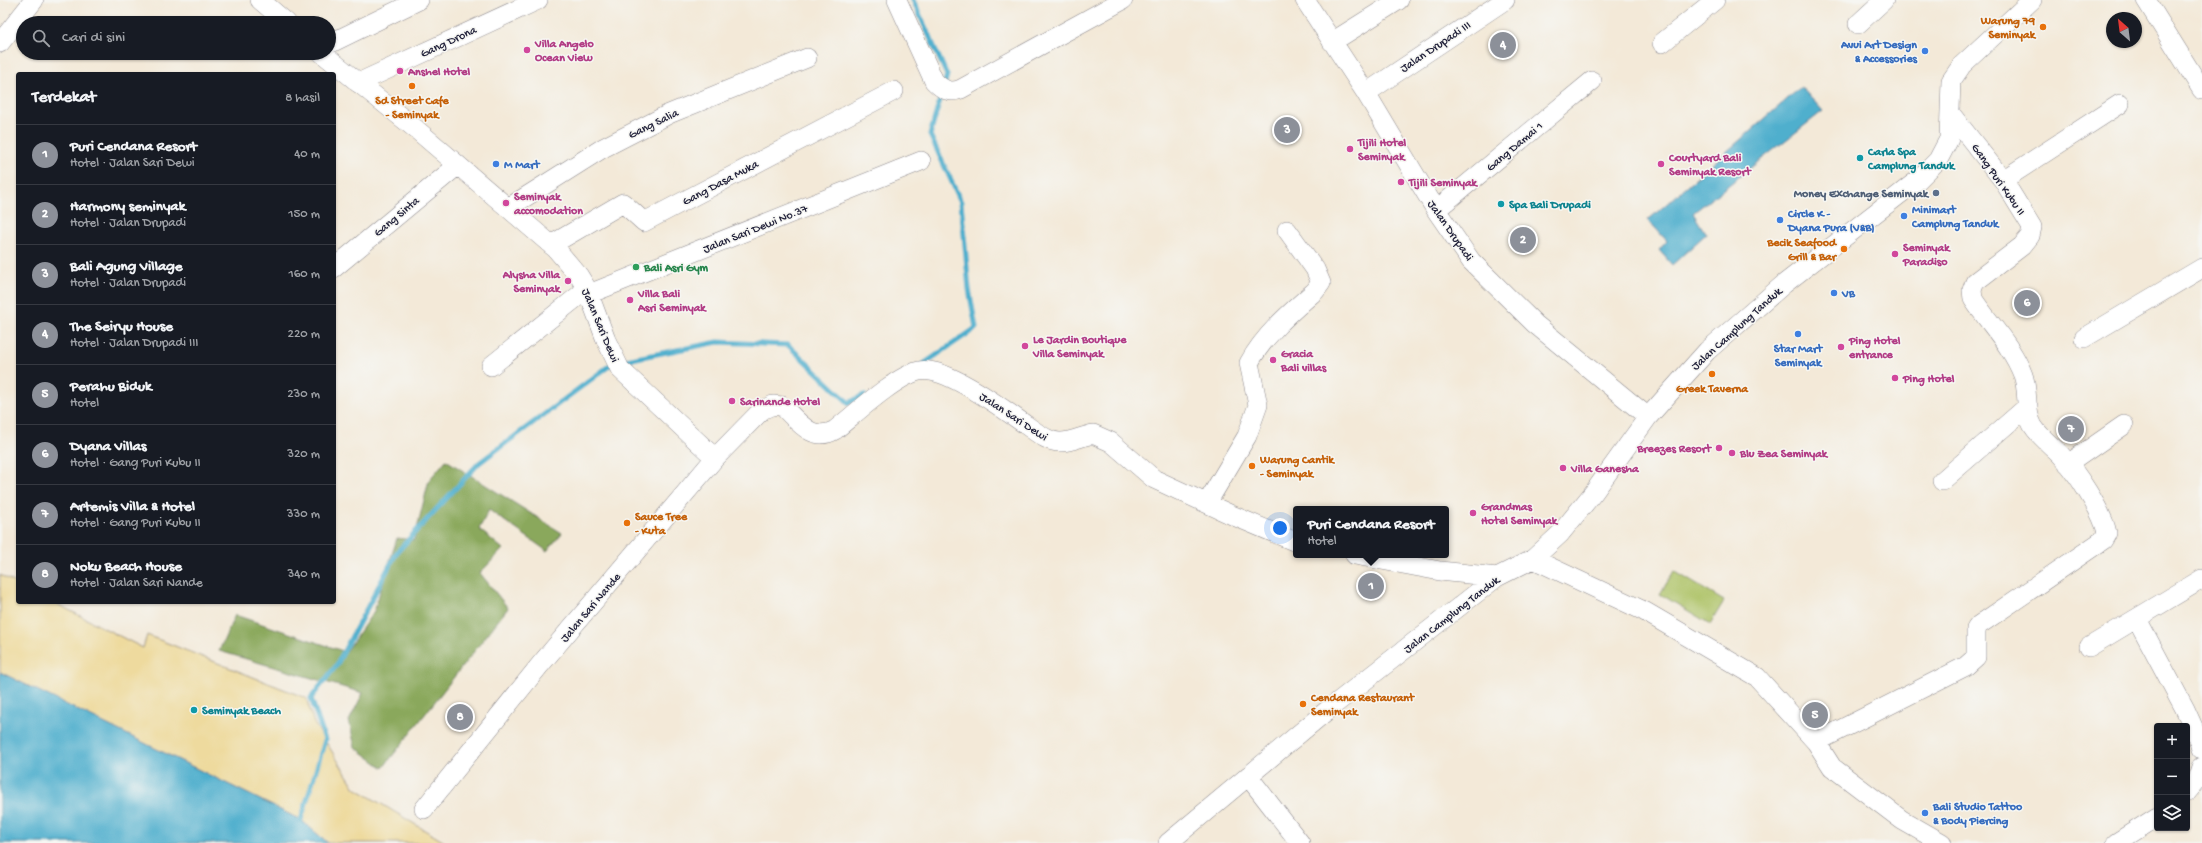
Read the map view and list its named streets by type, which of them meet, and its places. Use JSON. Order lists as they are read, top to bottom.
{
  "streets": {
    "street": [
      "Gang Drona",
      "Jalan Drupadi III",
      "Gang Salia",
      "Gang Damai 1",
      "Gang Puri Kubu II",
      "Gang Dasa Muka",
      "Gang Sinta",
      "Jalan Sari Dewi No.37",
      "Jalan Drupadi",
      "Jalan Sari Dewi",
      "Jalan Camplung Tanduk",
      "Jalan Sari Nande"
    ]
  },
  "crossings": [
    ["Gang Drona", "Jalan Sari Dewi"],
    ["Jalan Drupadi III", "Jalan Drupadi"],
    ["Gang Salia", "Jalan Sari Dewi"],
    ["Gang Damai 1", "Jalan Drupadi"],
    ["Gang Puri Kubu II", "Jalan Camplung Tanduk"],
    ["Gang Dasa Muka", "Jalan Sari Dewi"],
    ["Gang Sinta", "Jalan Sari Dewi"],
    ["Jalan Sari Dewi No.37", "Jalan Sari Dewi"],
    ["Jalan Drupadi", "Jalan Camplung Tanduk"],
    ["Jalan Sari Dewi", "Jalan Sari Nande"]
  ],
  "places": [
    "Warung 79 Seminyak",
    "Villa Angelo Ocean View",
    "Avui Art Design & Accessories",
    "Anshel Hotel",
    "Sd Street Cafe - Seminyak",
    "Tijili Hotel Seminyak",
    "Carla Spa Camplung Tanduk",
    "M Mart",
    "Courtyard Bali Seminyak Resort",
    "Tijili Seminyak",
    "Money Exchange Seminyak",
    "Seminyak accomodation",
    "Spa Bali Drupadi",
    "Minimart Camplung Tanduk",
    "Circle K - Dyana Pura (V&B)",
    "Becik Seafood Grill & Bar",
    "Seminyak Paradiso",
    "Bali Asri Gym",
    "Alysha Villa Seminyak",
    "VB",
    "Villa Bali Asri Seminyak",
    "Star Mart Seminyak",
    "Le Jardin Boutique Villa Seminyak",
    "Ping Hotel entrance",
    "Gracia Bali villas",
    "Greek Taverna",
    "Ping Hotel",
    "Sarinande Hotel",
    "Breezes Resort",
    "Blu Zea Seminyak",
    "Warung Cantik - Seminyak",
    "Villa Ganesha",
    "Grandmas Hotel Seminyak",
    "Sauce Tree - Kuta",
    "Cendana Restaurant Seminyak",
    "Seminyak Beach",
    "Bali Studio Tattoo & Body Piercing"
  ],
  "north": "top left",
  "page": {
    "search": "Cari di sini",
    "pins": [
      "4",
      "3",
      "2",
      "6",
      "7",
      "1",
      "5",
      "8"
    ],
    "heading": ["Terdekat", "8 hasil"],
    "list": [
      {
        "mark": "1",
        "name": "Puri Cendana Resort",
        "note": "Hotel · Jalan Sari Dewi",
        "value": "40 m"
      },
      {
        "mark": "2",
        "name": "Harmony seminyak",
        "note": "Hotel · Jalan Drupadi",
        "value": "150 m"
      },
      {
        "mark": "3",
        "name": "Bali Agung Village",
        "note": "Hotel · Jalan Drupadi",
        "value": "160 m"
      },
      {
        "mark": "4",
        "name": "The Seiryu House",
        "note": "Hotel · Jalan Drupadi III",
        "value": "220 m"
      },
      {
        "mark": "5",
        "name": "Perahu Biduk",
        "note": "Hotel",
        "value": "230 m"
      },
      {
        "mark": "6",
        "name": "Dyana Villas",
        "note": "Hotel · Gang Puri Kubu II",
        "value": "320 m"
      },
      {
        "mark": "7",
        "name": "Artemis Villa & Hotel",
        "note": "Hotel · Gang Puri Kubu II",
        "value": "330 m"
      },
      {
        "mark": "8",
        "name": "Noku Beach House",
        "note": "Hotel · Jalan Sari Nande",
        "value": "340 m"
      }
    ],
    "popup": ["Puri Cendana Resort", "Hotel"],
    "map_buttons": ["+", "−"]
  }
}
